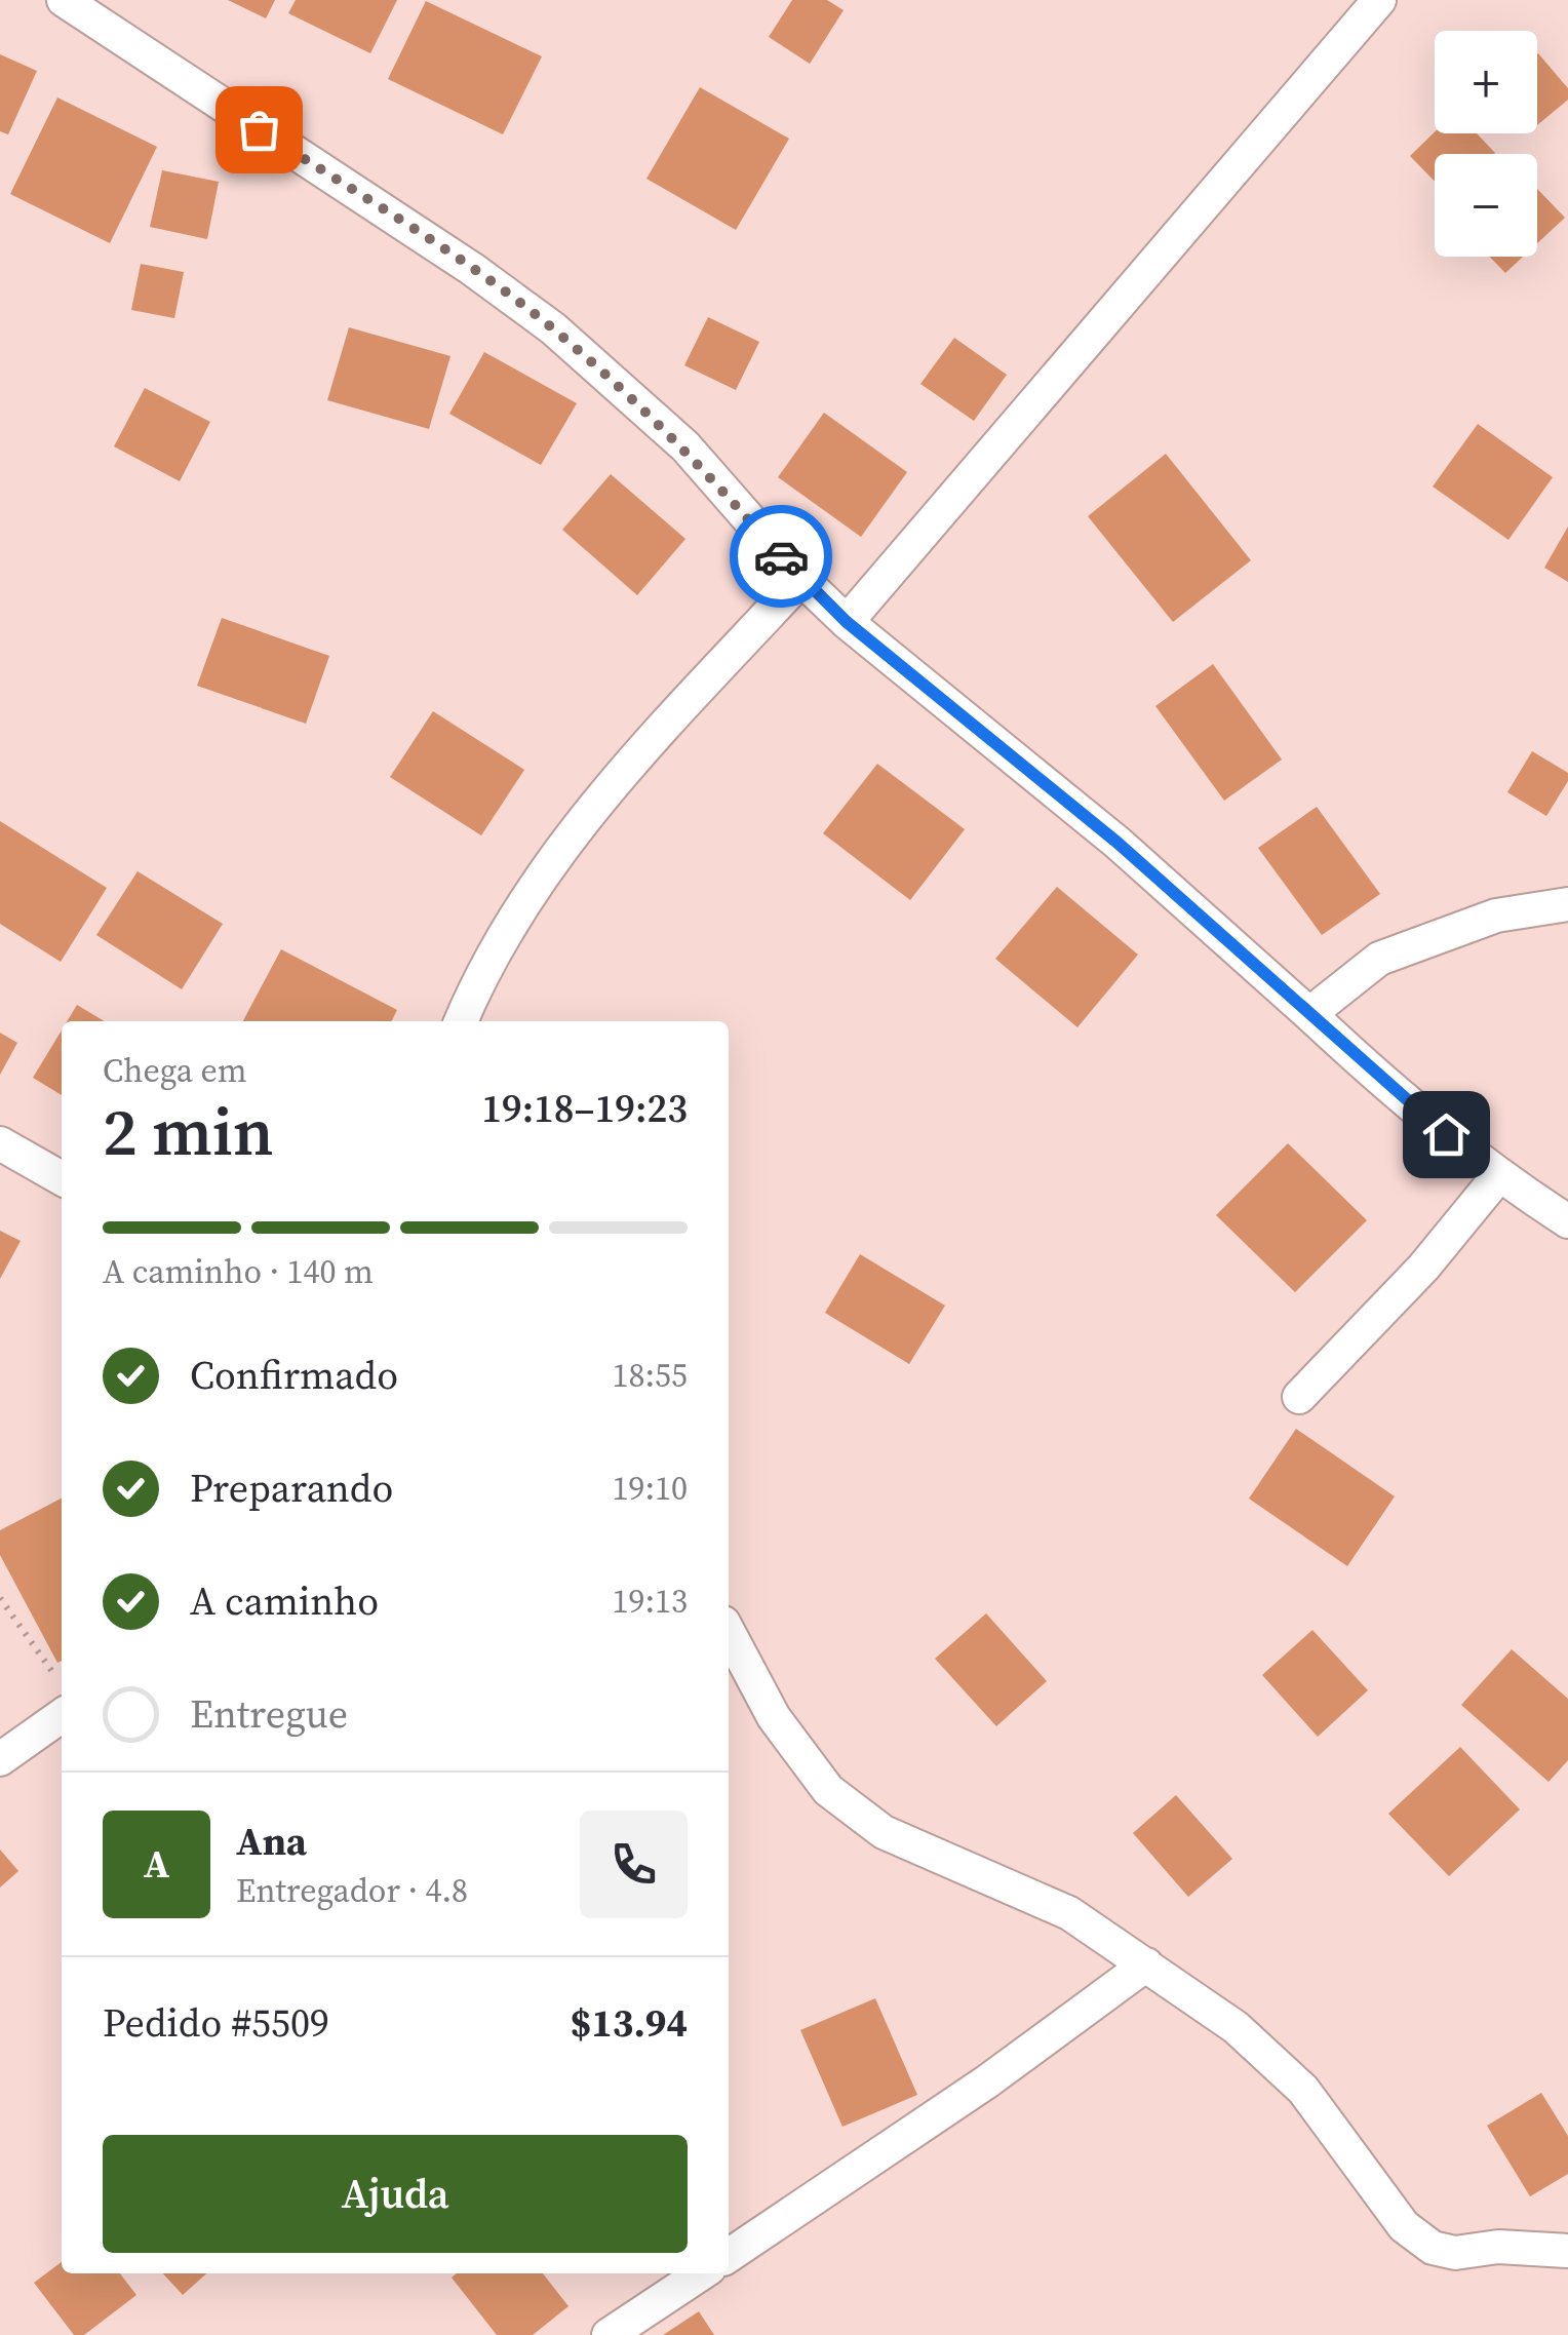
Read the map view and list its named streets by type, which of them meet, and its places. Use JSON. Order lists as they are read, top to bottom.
{
  "page": {
    "map_buttons": ["+", "−"],
    "heading": ["2 min", "Chega em", "19:18–19:23"],
    "panel": [
      "Ana",
      "Entregador · 4.8",
      "Pedido #5509",
      "$13.94"
    ],
    "bar": "A caminho · 140 m",
    "list": [
      ["Confirmado", "18:55"],
      ["Preparando", "19:10"],
      ["A caminho", "19:13"],
      "Entregue"
    ],
    "round": "A",
    "buttons": "Ajuda"
  }
}
